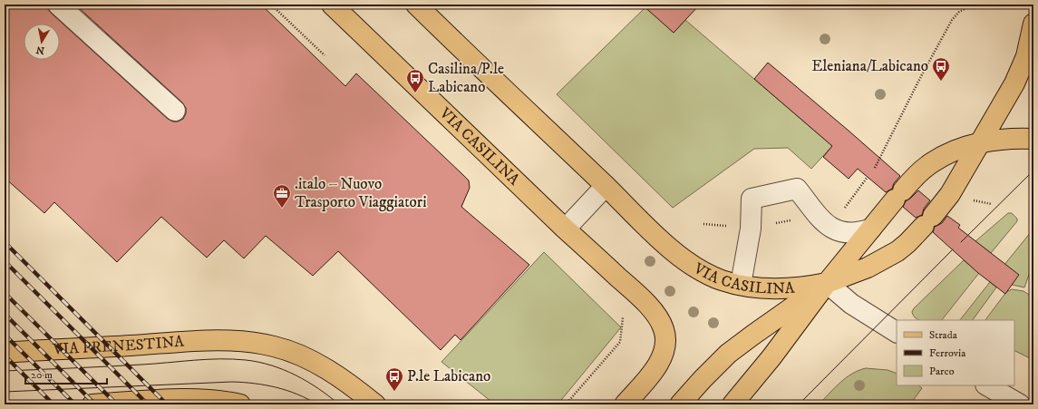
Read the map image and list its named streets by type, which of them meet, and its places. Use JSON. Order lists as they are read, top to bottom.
{
  "streets": {
    "main road": ["VIA CASILINA", "VIA PRENESTINA"]
  },
  "places": {
    "bus stop": ["Eleniana/Labicano", "Casilina/P.le Labicano", "P.le Labicano"],
    "office": [".italo – Nuovo Trasporto Viaggiatori"]
  },
  "legend": ["Strada", "Ferrovia", "Parco"],
  "scale_bar": "20 m",
  "north": "bottom"
}
